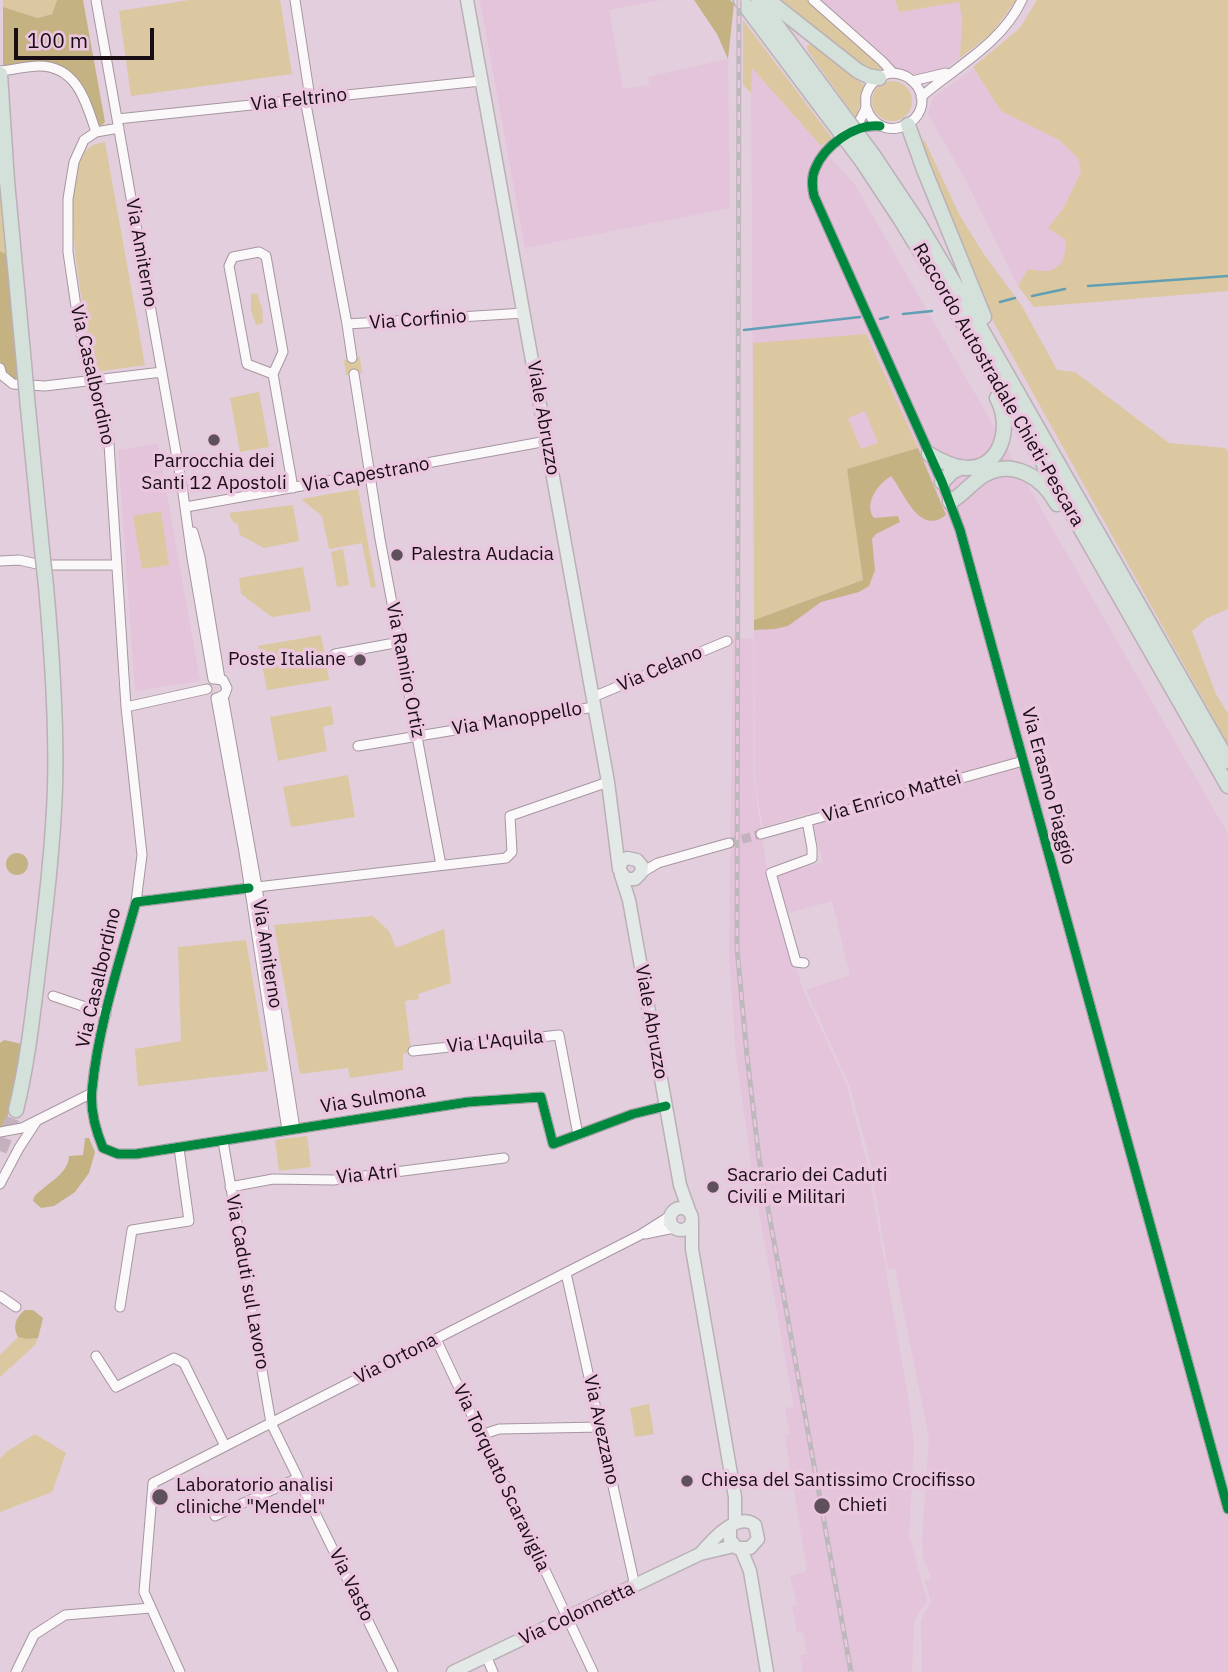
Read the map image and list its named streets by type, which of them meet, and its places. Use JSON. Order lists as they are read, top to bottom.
{
  "streets": {
    "highway": ["Raccordo Autostradale Chieti-Pescara"],
    "main road": ["Viale Abruzzo", "Via Colonnetta"],
    "street": [
      "Via Feltrino",
      "Via Amiterno",
      "Via Corfinio",
      "Via Casalbordino",
      "Via Capestrano",
      "Via Celano",
      "Via Ramiro Ortiz",
      "Via Manoppello",
      "Via Erasmo Piaggio",
      "Via Enrico Mattei",
      "Via L'Aquila",
      "Via Sulmona",
      "Via Atri",
      "Via Caduti sul Lavoro",
      "Via Ortona",
      "Via Avezzano",
      "Via Torquato Scaraviglia",
      "Via Vasto"
    ]
  },
  "crossings": [
    ["Via Feltrino", "Via Amiterno"],
    ["Via Feltrino", "Viale Abruzzo"],
    ["Via Amiterno", "Via Casalbordino"],
    ["Via Amiterno", "Via Capestrano"],
    ["Via Amiterno", "Via Sulmona"],
    ["Via Corfinio", "Viale Abruzzo"],
    ["Via Casalbordino", "Via Sulmona"],
    ["Viale Abruzzo", "Via Capestrano"],
    ["Viale Abruzzo", "Via Celano"],
    ["Viale Abruzzo", "Via Manoppello"],
    ["Viale Abruzzo", "Via Sulmona"],
    ["Viale Abruzzo", "Via Ortona"],
    ["Via Capestrano", "Via Ramiro Ortiz"],
    ["Via Celano", "Via Manoppello"],
    ["Via Ramiro Ortiz", "Via Manoppello"],
    ["Via Erasmo Piaggio", "Via Enrico Mattei"],
    ["Via L'Aquila", "Via Sulmona"],
    ["Via Sulmona", "Via Caduti sul Lavoro"],
    ["Via Atri", "Via Caduti sul Lavoro"],
    ["Via Caduti sul Lavoro", "Via Ortona"],
    ["Via Caduti sul Lavoro", "Via Vasto"],
    ["Via Ortona", "Via Avezzano"],
    ["Via Ortona", "Via Torquato Scaraviglia"],
    ["Via Ortona", "Via Vasto"],
    ["Via Avezzano", "Via Colonnetta"],
    ["Via Torquato Scaraviglia", "Via Colonnetta"]
  ],
  "places": [
    "Parrocchia dei Santi 12 Apostoli",
    "Palestra Audacia",
    "Poste Italiane",
    "Sacrario dei Caduti Civili e Militari",
    "Chiesa del Santissimo Crocifisso",
    "Laboratorio analisi cliniche \"Mendel\"",
    "Chieti"
  ],
  "scale_bar": "100 m"
}
